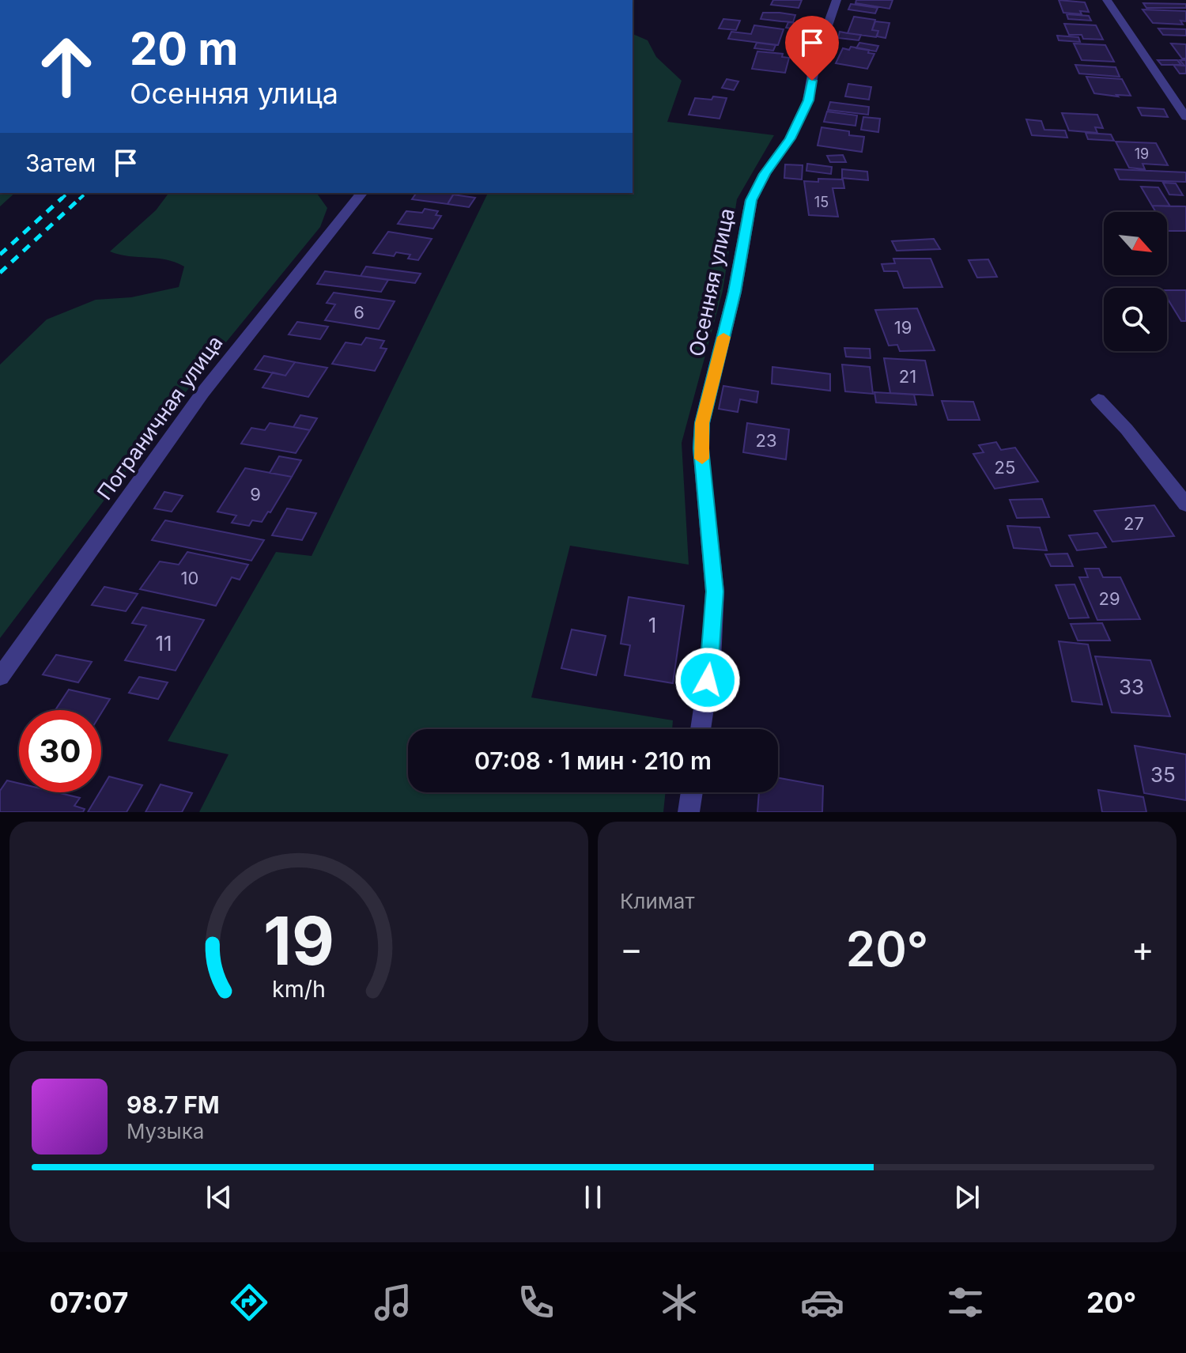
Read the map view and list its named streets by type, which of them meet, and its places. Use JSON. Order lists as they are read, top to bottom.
{
  "streets": {
    "street": ["Осенняя улица", "Пограничная улица"]
  },
  "house_numbers": [
    "19",
    "15",
    "6",
    "19",
    "21",
    "23",
    "25",
    "9",
    "27",
    "10",
    "29",
    "1",
    "11",
    "33",
    "35"
  ],
  "north": "bottom right",
  "page": {
    "turn": ["20 m", "Осенняя улица"],
    "then": "Затем",
    "limit": "30",
    "trip": "07:08 · 1 мин · 210 m",
    "tile": "Климат",
    "heat": ["−", "20°", "+"],
    "song": ["98.7 FM", "Музыка"],
    "tabs": ["07:07", "20°"],
    "gauge": ["19", "km/h"]
  }
}
